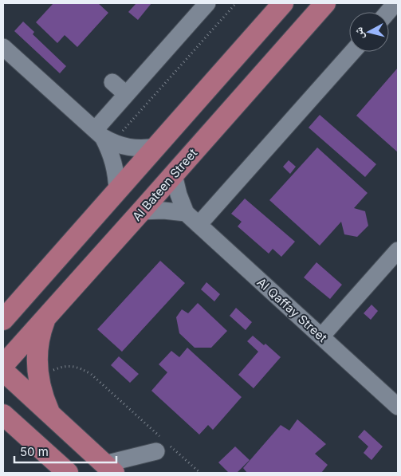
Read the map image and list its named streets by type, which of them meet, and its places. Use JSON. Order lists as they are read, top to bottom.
{
  "streets": {
    "main road": ["Al Bateen Street"],
    "street": ["Al Qaffay Street"]
  },
  "crossings": [
    ["Al Bateen Street", "Al Qaffay Street"]
  ],
  "scale_bar": "50 m",
  "north": "left"
}
